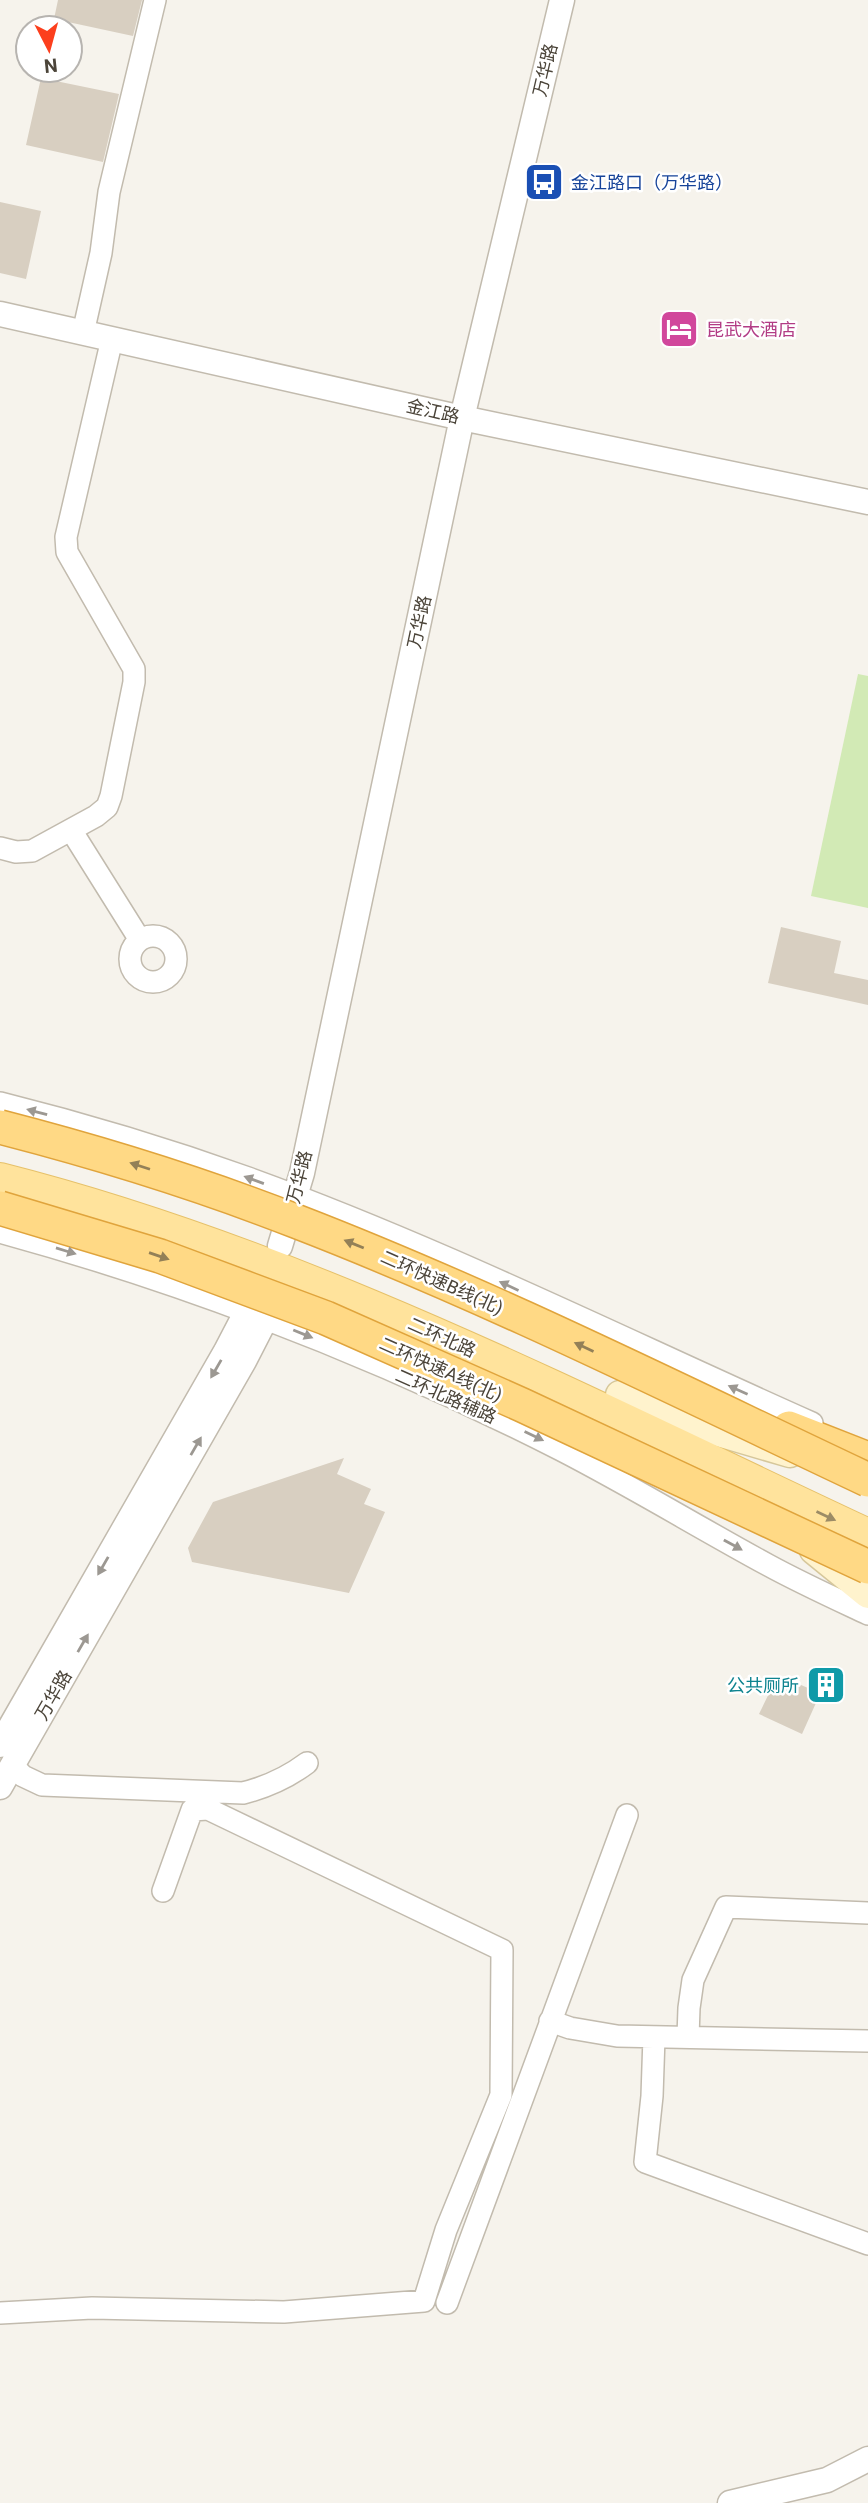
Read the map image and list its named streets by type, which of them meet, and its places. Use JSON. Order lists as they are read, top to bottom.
{
  "streets": {
    "highway": ["二环快速B线(北)", "二环快速A线(北)"],
    "main road": ["二环北路"],
    "street": ["万华路", "金江路", "二环北路辅路"]
  },
  "crossings": [
    ["万华路", "金江路"],
    ["万华路", "二环北路"],
    ["万华路", "二环北路辅路"],
    ["二环快速B线(北)", "二环北路"],
    ["二环快速B线(北)", "二环快速A线(北)"],
    ["二环北路", "二环快速A线(北)"]
  ],
  "one_way": ["二环快速B线(北)", "二环快速A线(北)"],
  "places": {
    "bus stop": ["金江路口（万华路）"],
    "hotel": ["昆武大酒店"],
    "building": ["公共厕所"]
  },
  "north": "bottom"
}
